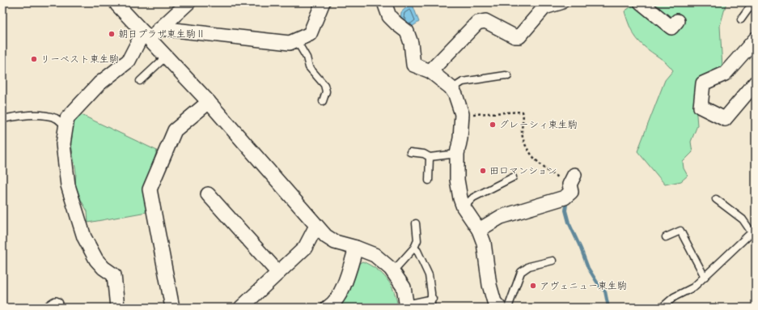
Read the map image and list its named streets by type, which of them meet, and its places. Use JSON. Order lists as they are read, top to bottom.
{
  "places": [
    "朝日プラザ東生駒Ⅱ",
    "リーベスト東生駒",
    "グレーシィ東生駒",
    "田口マンション",
    "アヴェニュー東生駒"
  ]
}
